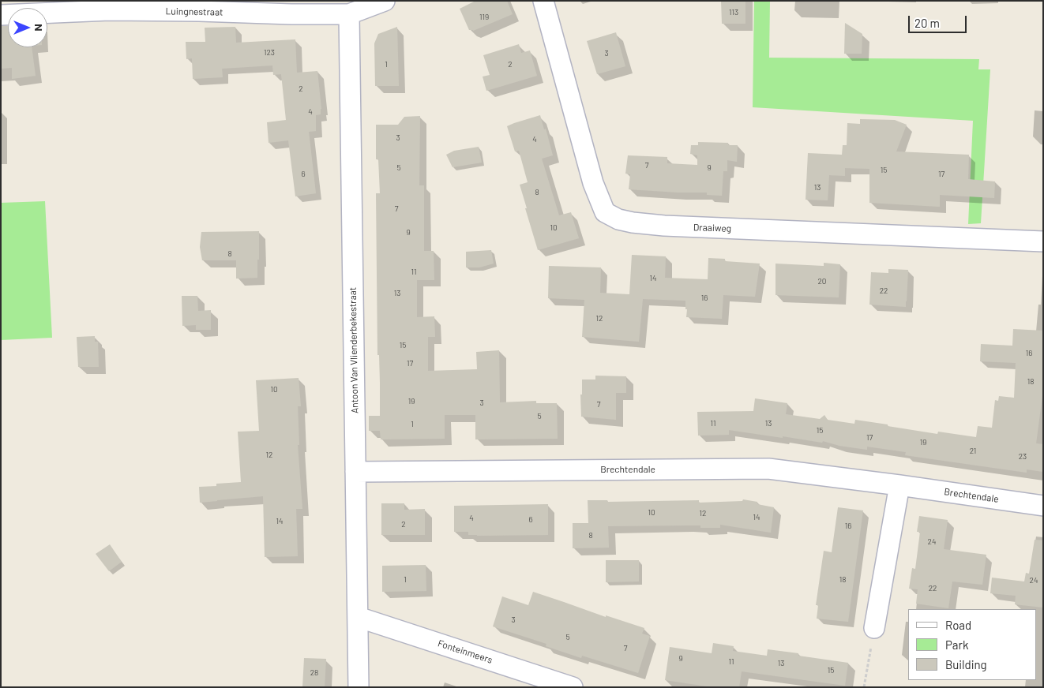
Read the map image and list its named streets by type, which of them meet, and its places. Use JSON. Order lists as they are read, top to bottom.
{
  "streets": {
    "street": [
      "Luingnestraat",
      "Draaiweg",
      "Antoon Van Vlienderbekestraat",
      "Brechtendale",
      "Fonteinmeers"
    ]
  },
  "crossings": [
    ["Luingnestraat", "Antoon Van Vlienderbekestraat"],
    ["Antoon Van Vlienderbekestraat", "Brechtendale"],
    ["Antoon Van Vlienderbekestraat", "Fonteinmeers"]
  ],
  "house_numbers": [
    "113",
    "119",
    "123",
    "3",
    "1",
    "2",
    "2",
    "4",
    "3",
    "4",
    "7",
    "5",
    "9",
    "15",
    "6",
    "17",
    "13",
    "8",
    "7",
    "10",
    "9",
    "8",
    "11",
    "14",
    "20",
    "22",
    "13",
    "16",
    "12",
    "15",
    "16",
    "17",
    "18",
    "10",
    "19",
    "3",
    "7",
    "5",
    "11",
    "13",
    "1",
    "15",
    "17",
    "19",
    "21",
    "12",
    "23",
    "10",
    "12",
    "14",
    "4",
    "6",
    "14",
    "2",
    "16",
    "8",
    "24",
    "1",
    "18",
    "24",
    "22",
    "3",
    "5",
    "7",
    "9",
    "11",
    "13",
    "15",
    "28"
  ],
  "legend": ["Road", "Park", "Building"],
  "scale_bar": "20 m",
  "north": "right"
}
